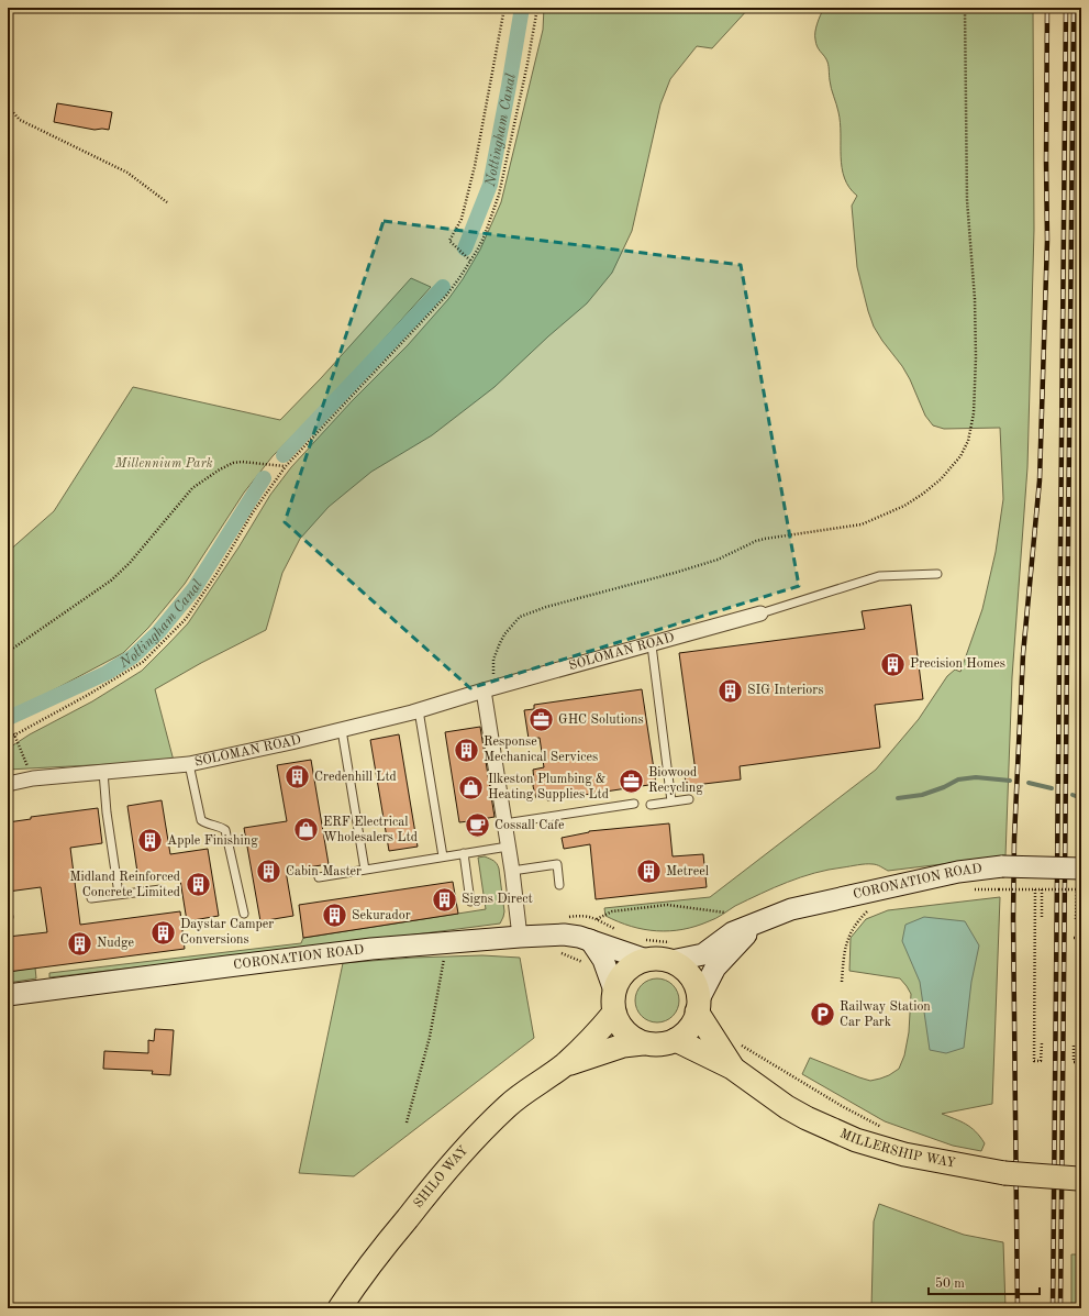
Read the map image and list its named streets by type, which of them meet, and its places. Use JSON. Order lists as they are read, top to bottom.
{
  "streets": {
    "main road": ["MILLERSHIP WAY", "SHILO WAY"],
    "street": ["SOLOMAN ROAD", "CORONATION ROAD"]
  },
  "crossings": [
    ["CORONATION ROAD", "MILLERSHIP WAY"],
    ["CORONATION ROAD", "SHILO WAY"],
    ["MILLERSHIP WAY", "SHILO WAY"]
  ],
  "water": ["Nottingham Canal"],
  "parks": ["Millennium Park"],
  "places": {
    "building": [
      "Precision Homes",
      "SIG Interiors",
      "Response Mechanical Services",
      "Credenhill Ltd",
      "Apple Finishing",
      "Cabin Master",
      "Metreel",
      "Midland Reinforced Concrete Limited",
      "Signs Direct",
      "Sekurador",
      "Daystar Camper Conversions",
      "Nudge"
    ],
    "office": ["GHC Solutions", "Biowood Recycling"],
    "shop": ["Ilkeston Plumbing & Heating Supplies Ltd", "ERF Electrical Wholesalers Ltd"],
    "cafe": ["Cossall Cafe"],
    "parking": ["Railway Station Car Park"]
  },
  "scale_bar": "50 m"
}
